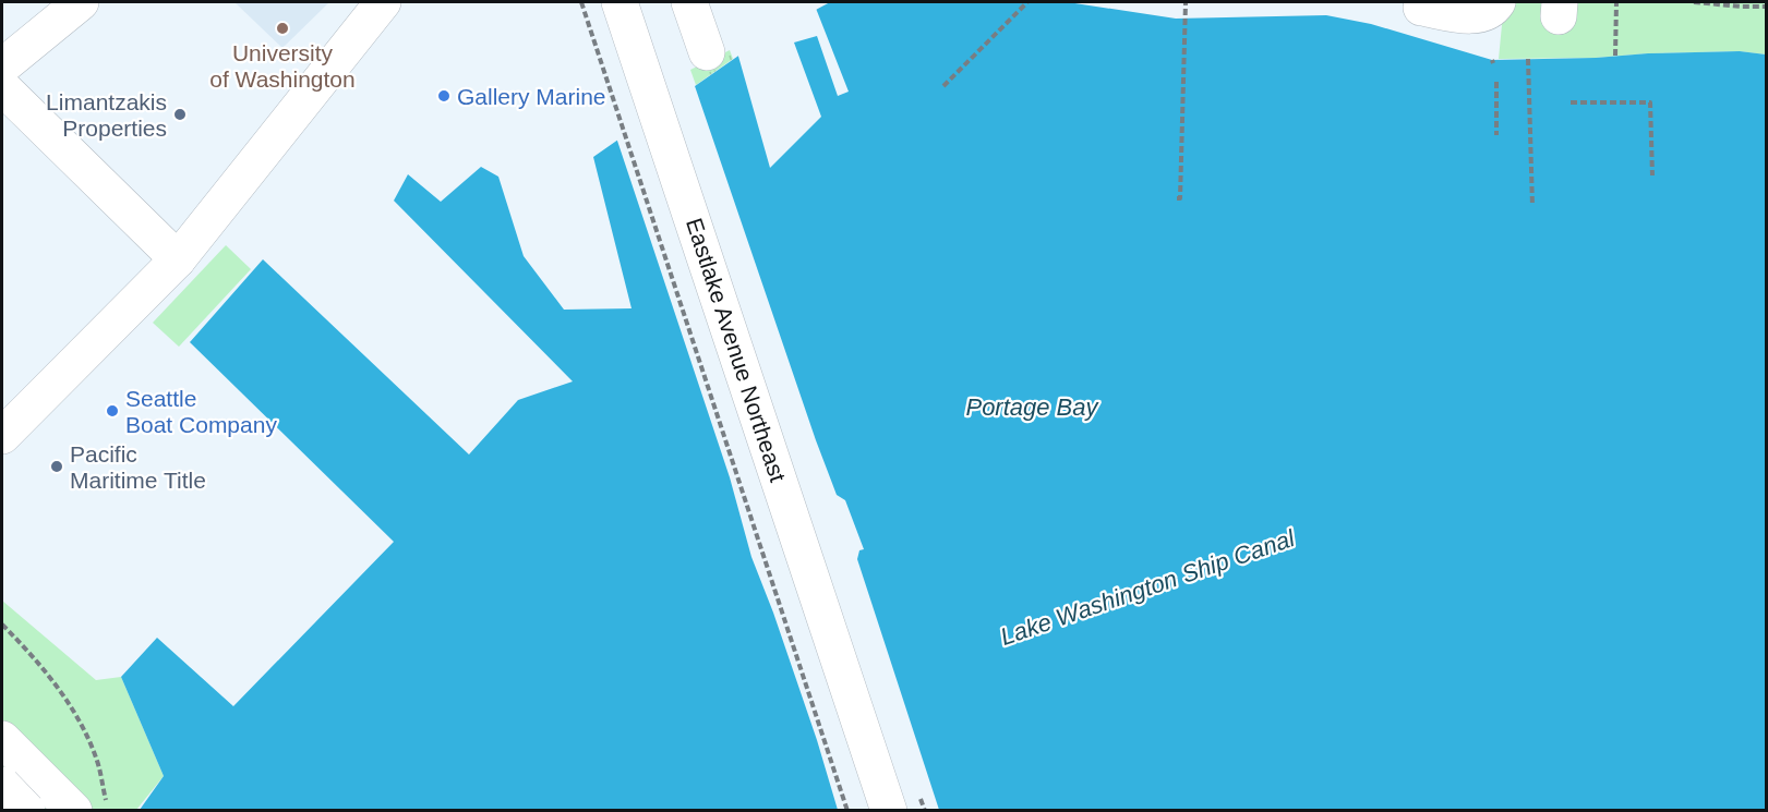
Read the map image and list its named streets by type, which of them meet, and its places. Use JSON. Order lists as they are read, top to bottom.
{
  "streets": {
    "main road": ["Eastlake Avenue Northeast"]
  },
  "water": ["Portage Bay", "Lake Washington Ship Canal"],
  "places": [
    "University of Washington",
    "Gallery Marine",
    "Limantzakis Properties",
    "Seattle Boat Company",
    "Pacific Maritime Title"
  ]
}
